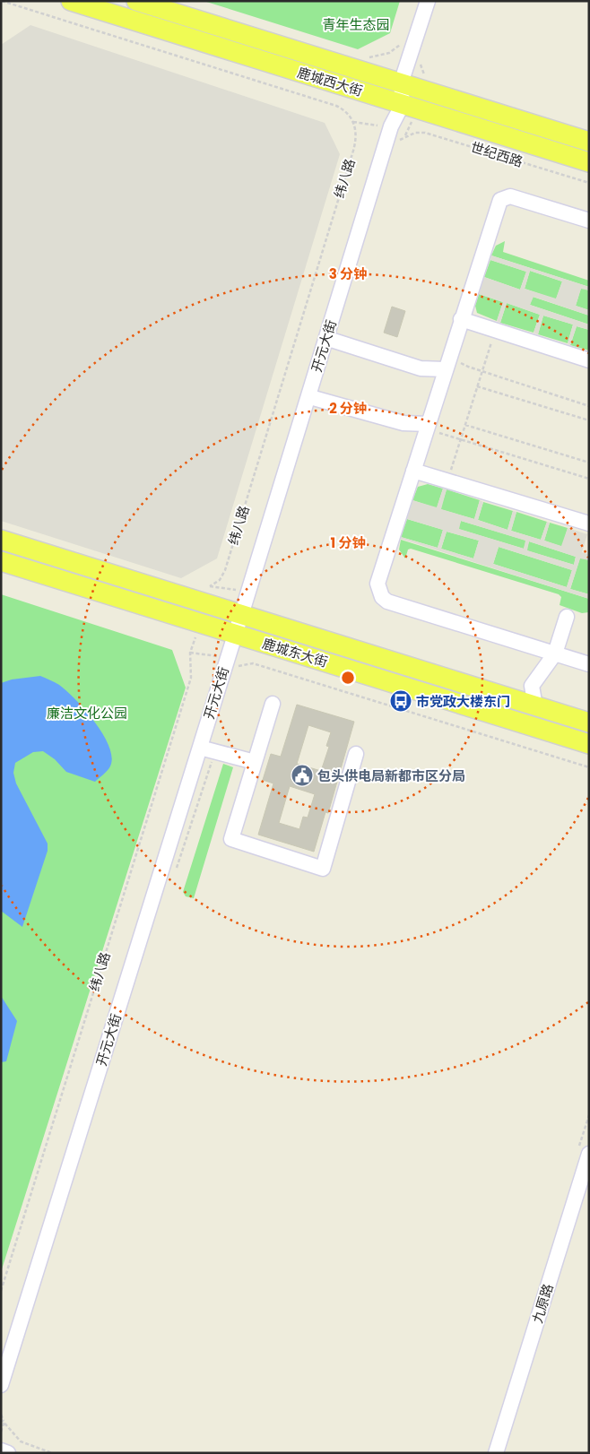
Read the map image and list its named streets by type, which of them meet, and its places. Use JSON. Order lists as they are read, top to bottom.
{
  "streets": {
    "main road": ["鹿城西大街", "鹿城东大街"],
    "street": ["开元大街", "九原路"],
    "path": ["世纪西路", "纬八路"]
  },
  "crossings": [
    ["鹿城西大街", "开元大街"],
    ["开元大街", "鹿城东大街"]
  ],
  "parks": ["青年生态园", "廉洁文化公园"],
  "places": {
    "bus stop": ["市党政大楼东门"],
    "public building": ["包头供电局新都市区分局"]
  },
  "rings": ["3 分钟", "2 分钟", "1 分钟"]
}
